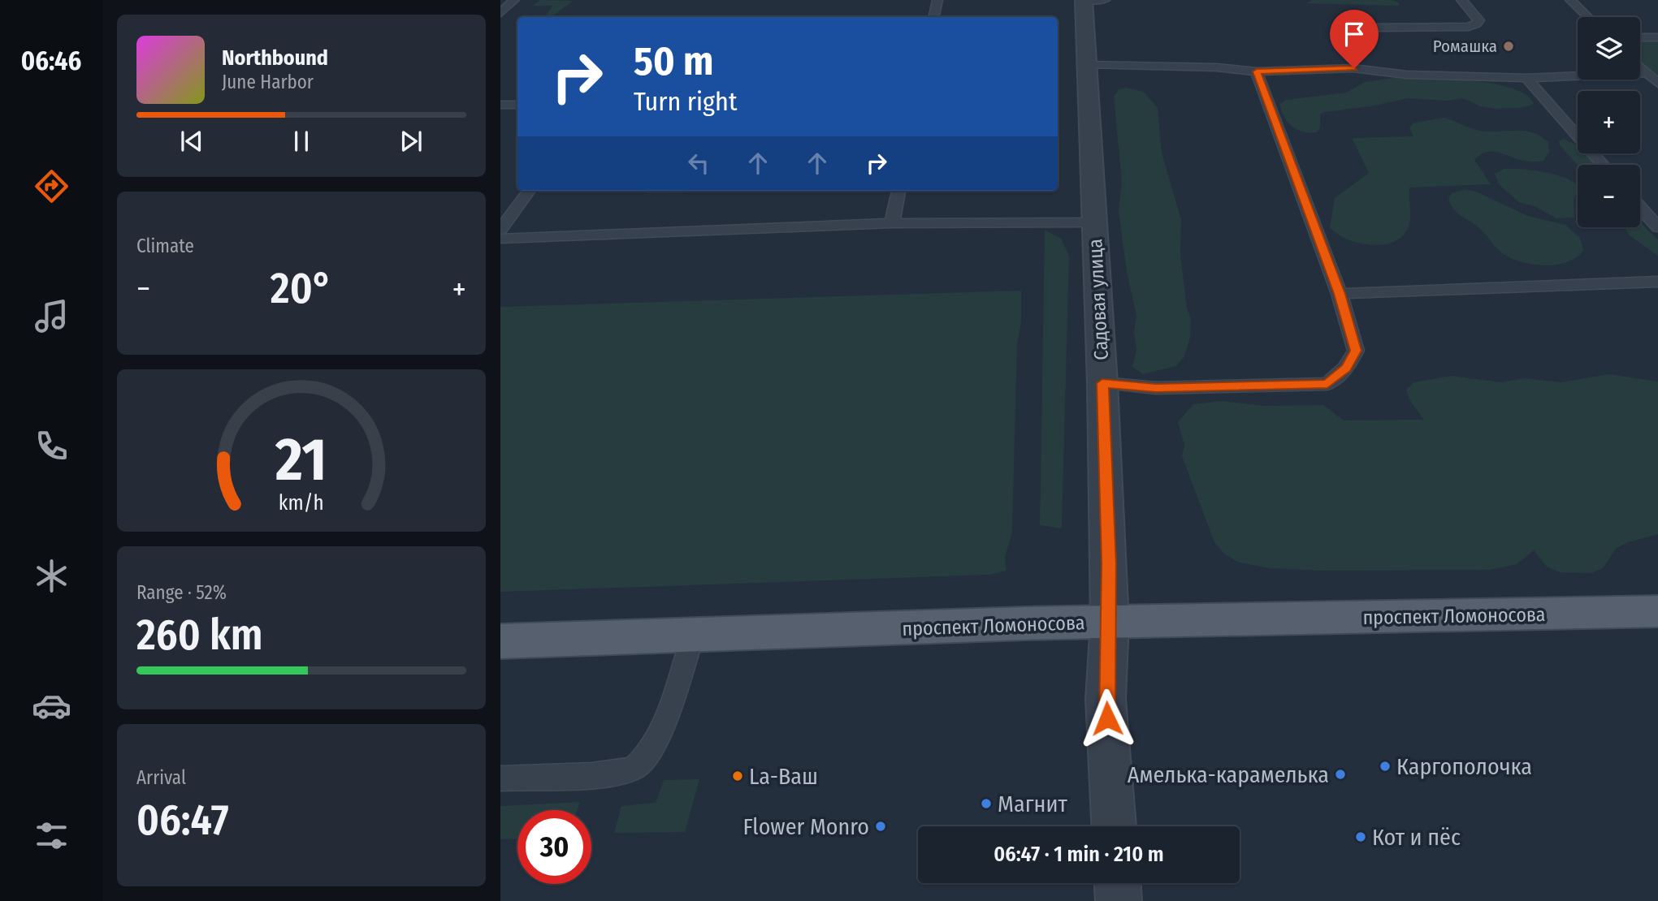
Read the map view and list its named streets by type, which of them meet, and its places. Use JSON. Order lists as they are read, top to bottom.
{
  "streets": {
    "main road": ["проспект Ломоносова"],
    "street": ["Садовая улица"]
  },
  "crossings": [
    ["Садовая улица", "проспект Ломоносова"]
  ],
  "places": [
    "Ромашка",
    "Каргополочка",
    "Амелька-карамелька",
    "La-Ваш",
    "Магнит",
    "Flower Monro",
    "Кот и пёс"
  ],
  "page": {
    "tabs": "06:46",
    "map_buttons": ["+", "−"],
    "turn": ["50 m", "Turn right"],
    "song": ["Northbound", "June Harbor"],
    "tile": [
      "Climate",
      ["Range · 52%", "260 km"],
      ["Arrival", "06:47"]
    ],
    "heat": ["−", "20°", "+"],
    "limit": "30",
    "trip": "06:47 · 1 min · 210 m",
    "gauge": ["21", "km/h"]
  }
}
